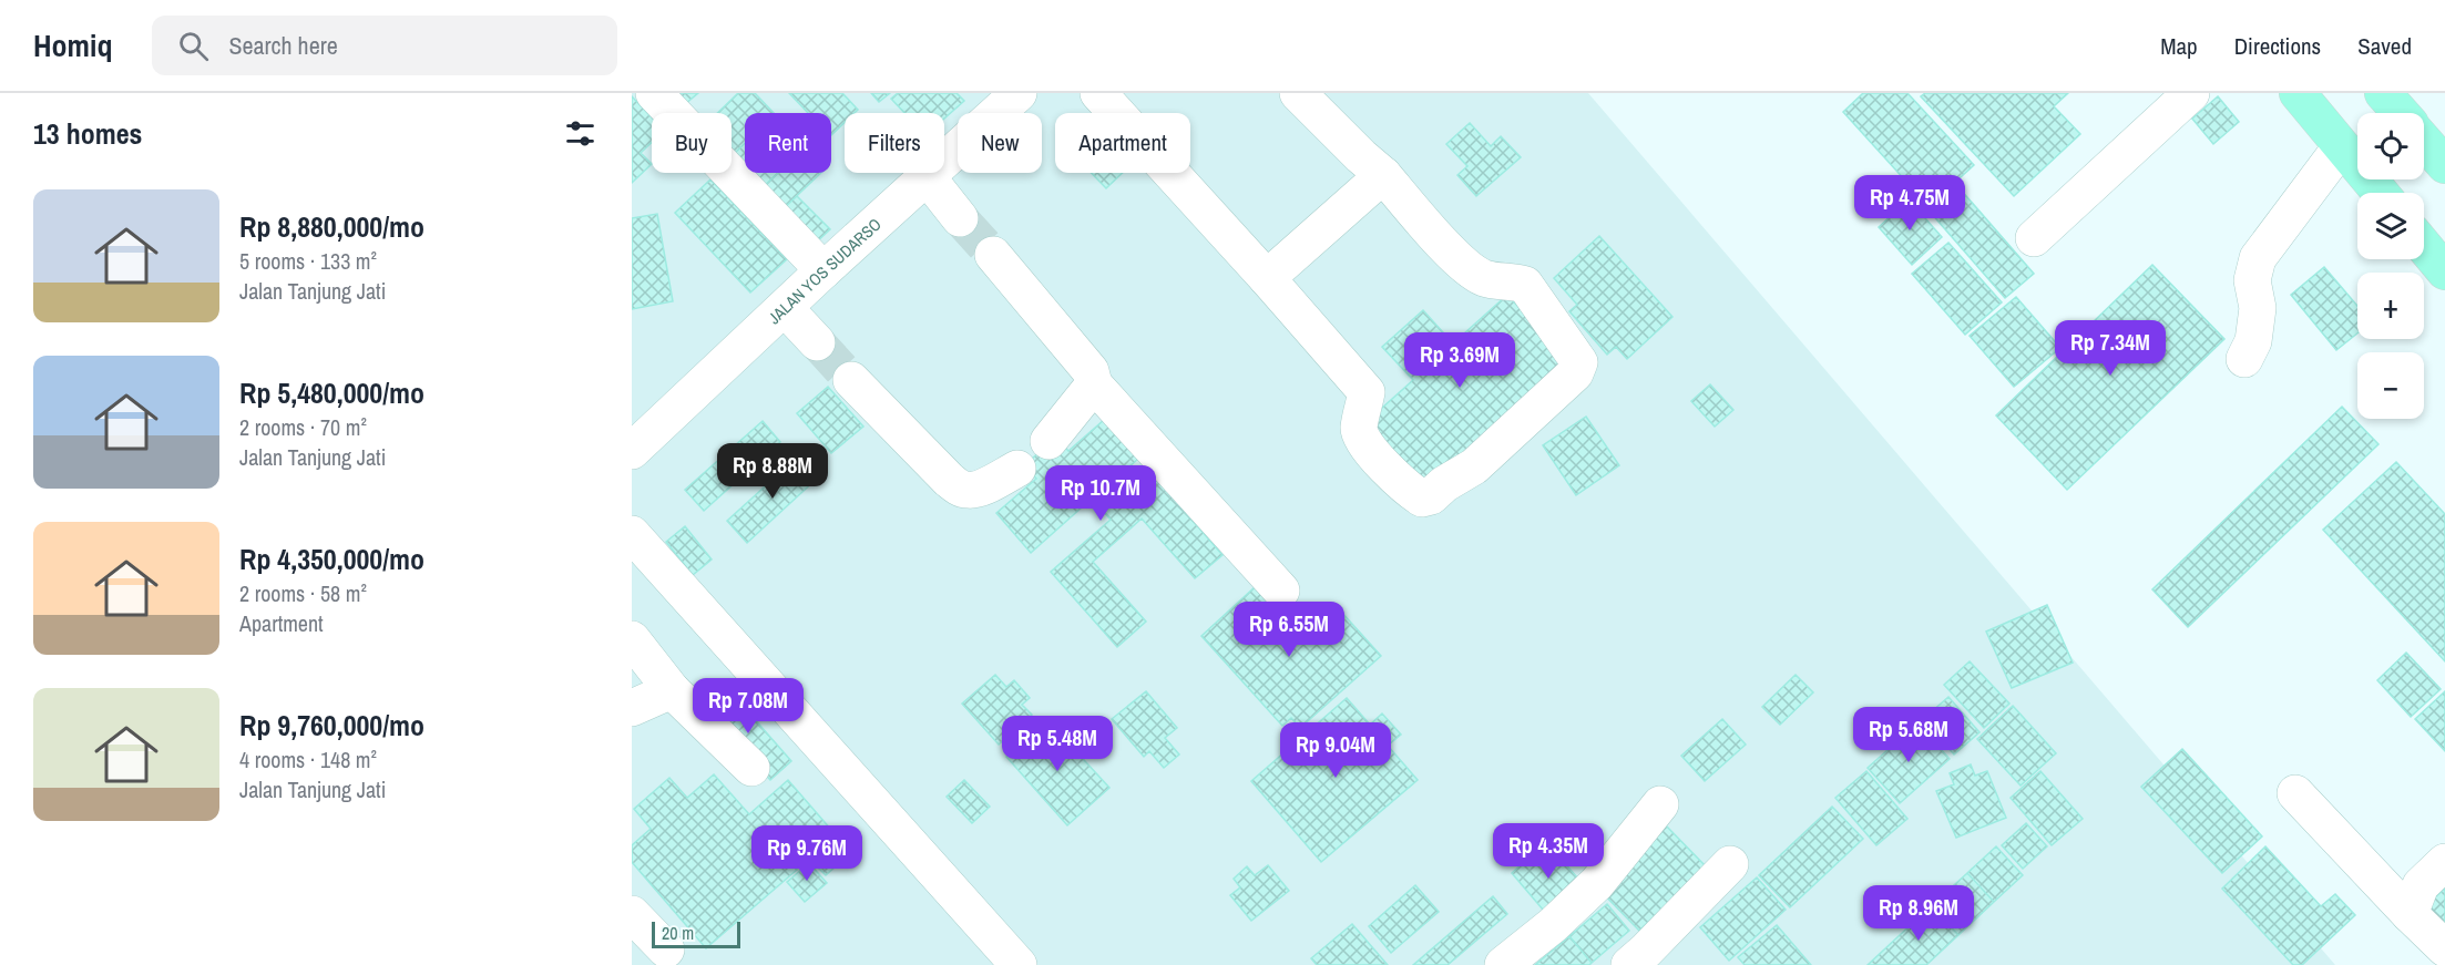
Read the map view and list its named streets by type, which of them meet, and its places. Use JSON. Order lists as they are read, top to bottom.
{
  "streets": {
    "street": ["JALAN YOS SUDARSO"]
  },
  "scale_bar": "20 m",
  "page": {
    "header": "Homiq",
    "search": "Search here",
    "nav": ["Map", "Directions", "Saved"],
    "heading": "13 homes",
    "map_buttons": ["+", "−"],
    "chip": [
      "Buy",
      "Rent",
      "Filters",
      "New",
      "Apartment"
    ],
    "list": [
      {
        "name": "Rp 8,880,000/mo",
        "note": "5 rooms · 133 m² · Jalan Tanjung Jati"
      },
      {
        "name": "Rp 5,480,000/mo",
        "note": "2 rooms · 70 m² · Jalan Tanjung Jati"
      },
      {
        "name": "Rp 4,350,000/mo",
        "note": "2 rooms · 58 m² · Apartment"
      },
      {
        "name": "Rp 9,760,000/mo",
        "note": "4 rooms · 148 m² · Jalan Tanjung Jati"
      }
    ],
    "price": [
      "Rp 4.75M",
      "Rp 7.34M",
      "Rp 3.69M",
      "Rp 8.88M",
      "Rp 10.7M",
      "Rp 6.55M",
      "Rp 7.08M",
      "Rp 5.68M",
      "Rp 5.48M",
      "Rp 9.04M",
      "Rp 4.35M",
      "Rp 9.76M",
      "Rp 8.96M"
    ],
    "scale": "20 m"
  }
}
